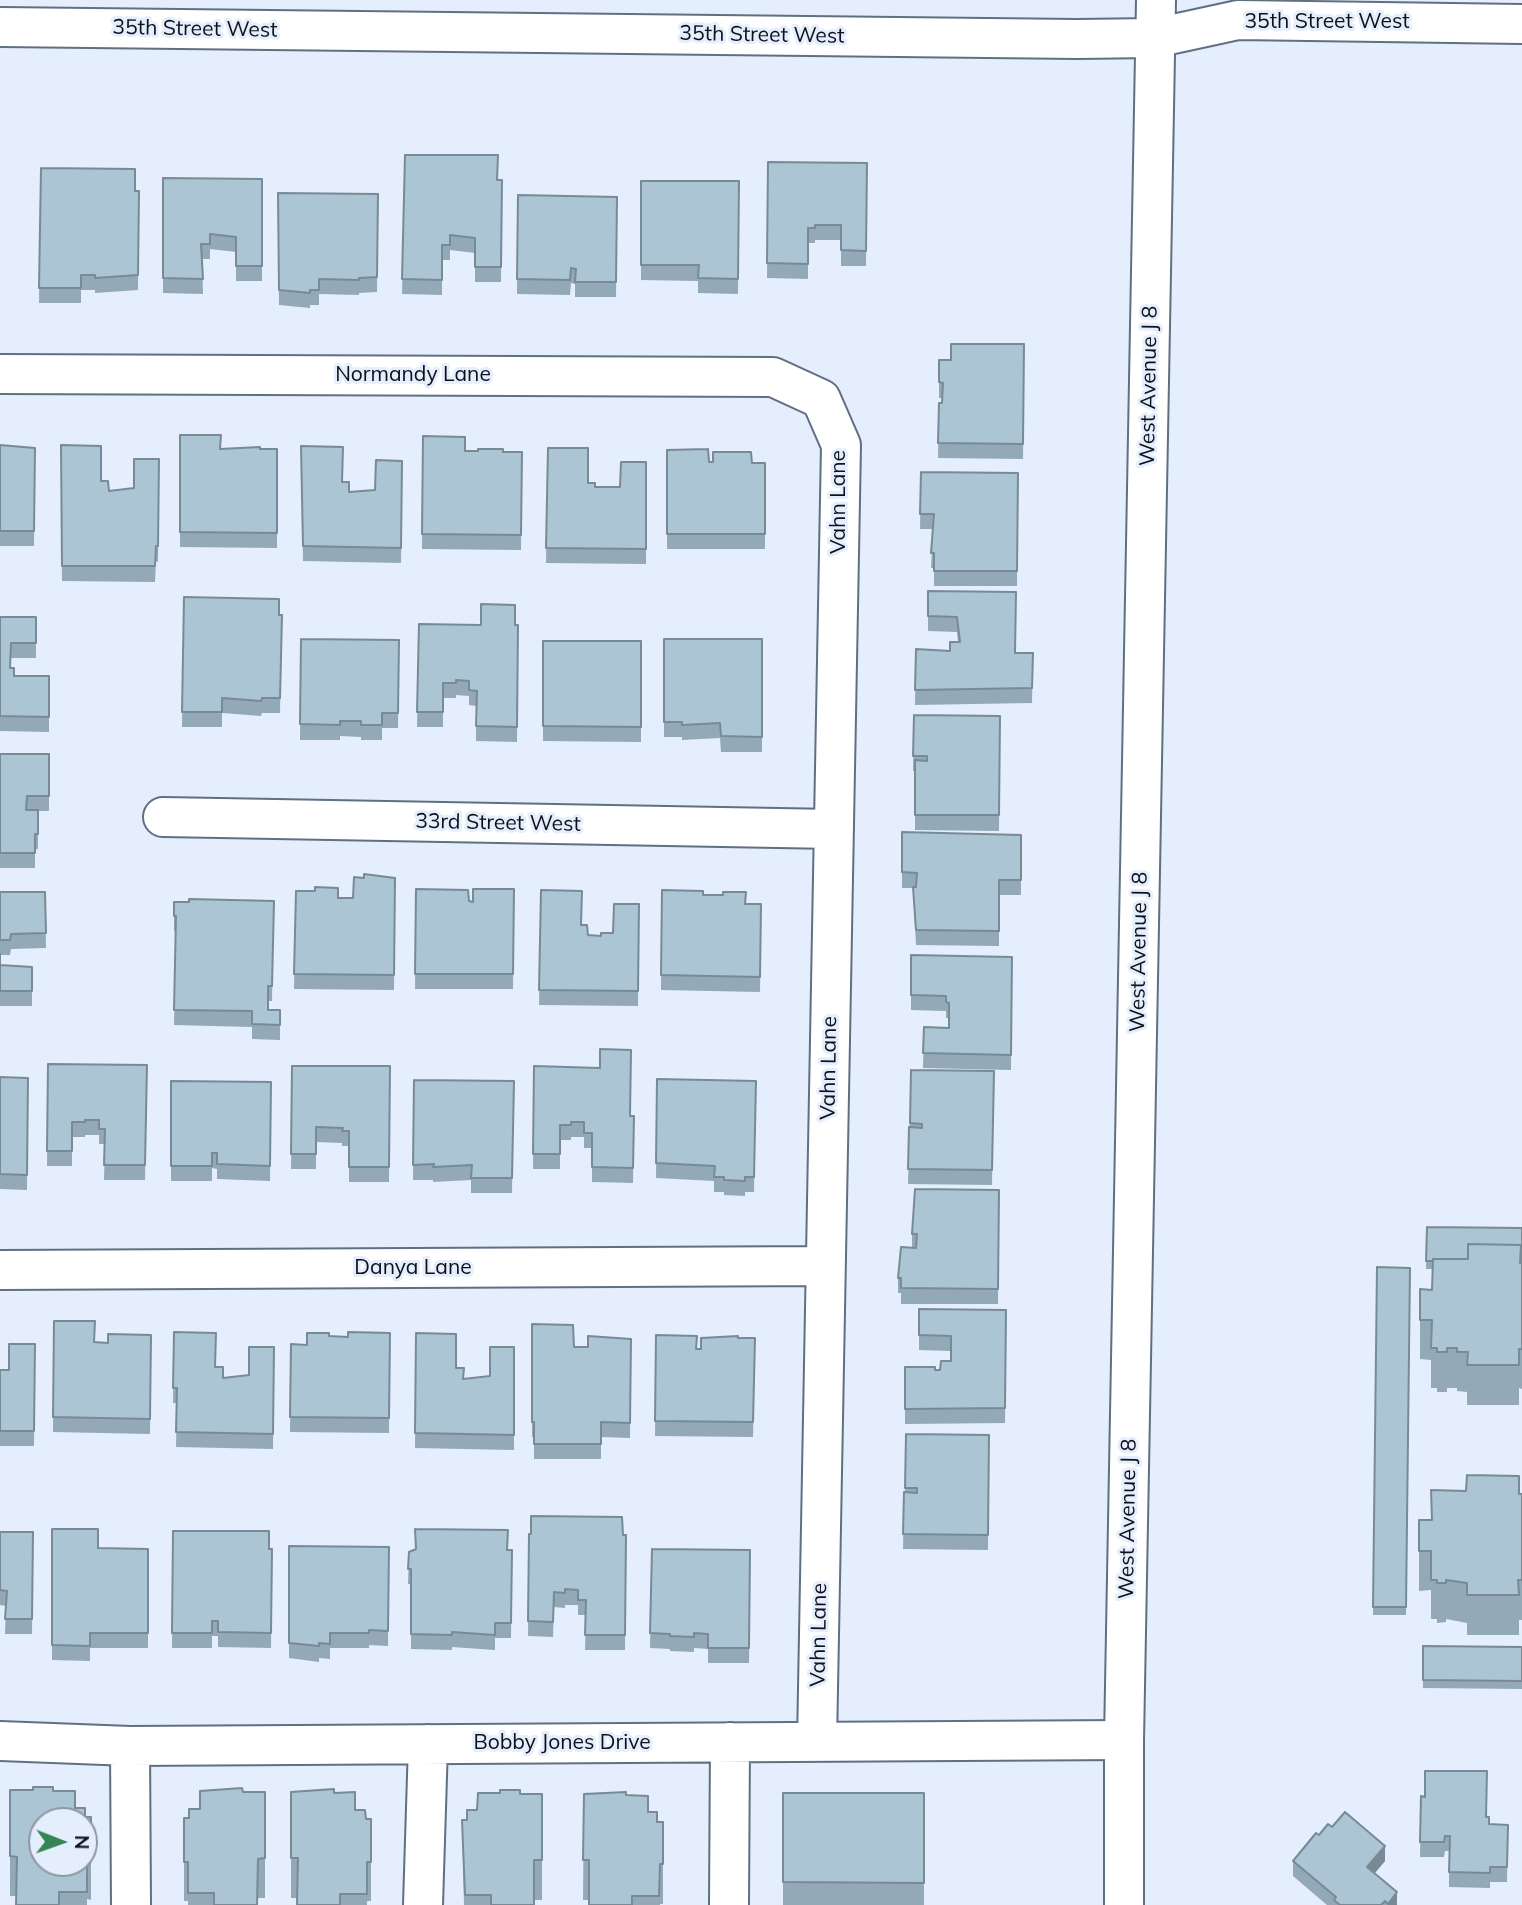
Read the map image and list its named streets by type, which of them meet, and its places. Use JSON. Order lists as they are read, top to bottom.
{
  "streets": {
    "street": [
      "35th Street West",
      "Normandy Lane",
      "West Avenue J 8",
      "Vahn Lane",
      "33rd Street West",
      "Danya Lane",
      "Bobby Jones Drive"
    ]
  },
  "crossings": [
    ["35th Street West", "West Avenue J 8"],
    ["Normandy Lane", "Vahn Lane"],
    ["West Avenue J 8", "Bobby Jones Drive"],
    ["Vahn Lane", "33rd Street West"],
    ["Vahn Lane", "Danya Lane"],
    ["Vahn Lane", "Bobby Jones Drive"]
  ],
  "north": "right"
}
